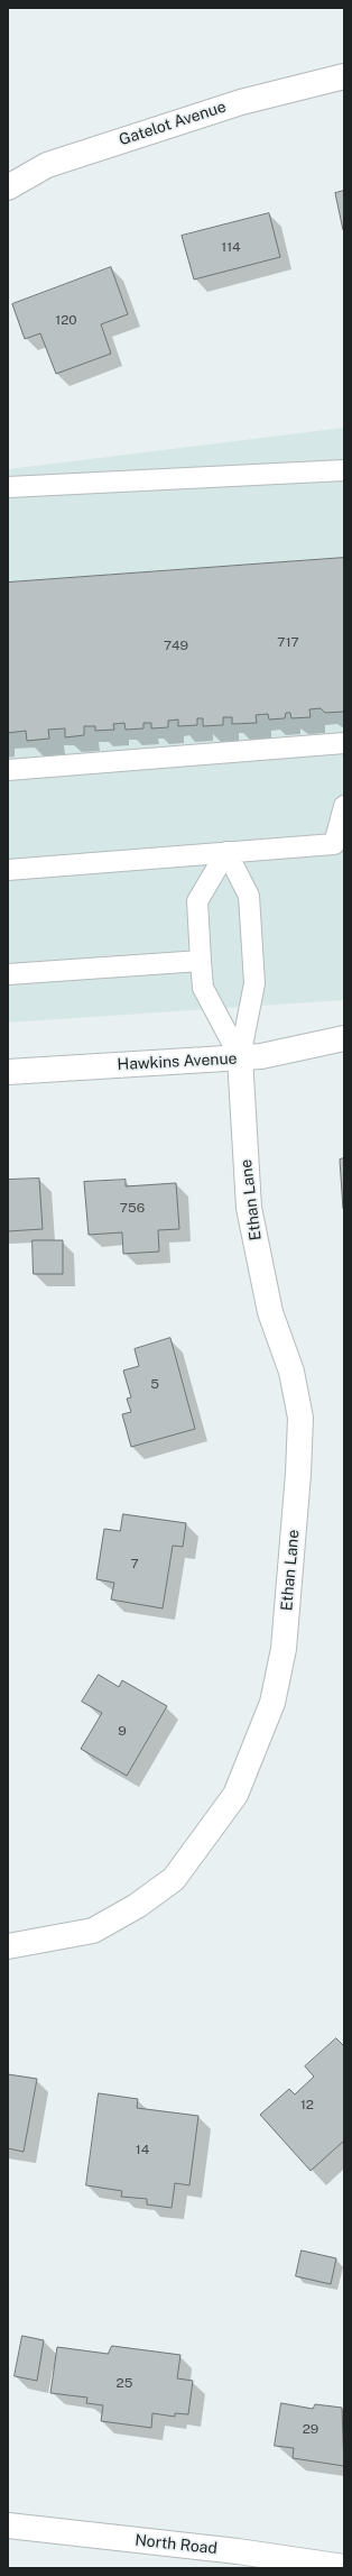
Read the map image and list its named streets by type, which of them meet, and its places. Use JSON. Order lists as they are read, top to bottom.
{
  "streets": {
    "street": [
      "Gatelot Avenue",
      "Hawkins Avenue",
      "Ethan Lane",
      "North Road"
    ]
  },
  "crossings": [
    ["Hawkins Avenue", "Ethan Lane"]
  ],
  "house_numbers": [
    "114",
    "120",
    "717",
    "749",
    "756",
    "5",
    "7",
    "9",
    "12",
    "14",
    "25",
    "29"
  ]
}
